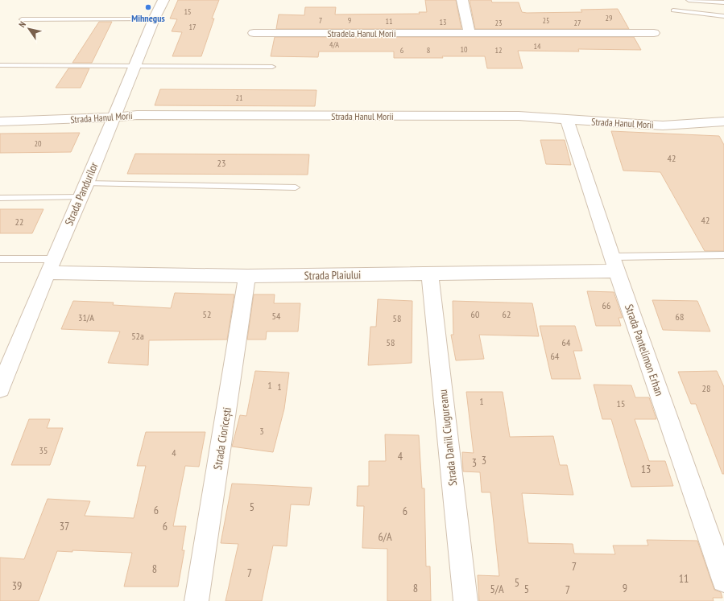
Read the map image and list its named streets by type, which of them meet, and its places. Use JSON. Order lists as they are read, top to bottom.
{
  "streets": {
    "street": [
      "Stradela Hanul Morii",
      "Strada Hanul Morii",
      "Strada Pandurilor",
      "Strada Plaiului",
      "Strada Pantelimon Erhan",
      "Strada Daniil Ciugureanu",
      "Strada Cioricești"
    ]
  },
  "crossings": [
    ["Strada Hanul Morii", "Strada Pandurilor"],
    ["Strada Hanul Morii", "Strada Pantelimon Erhan"],
    ["Strada Pandurilor", "Strada Plaiului"],
    ["Strada Plaiului", "Strada Pantelimon Erhan"],
    ["Strada Plaiului", "Strada Daniil Ciugureanu"],
    ["Strada Plaiului", "Strada Cioricești"]
  ],
  "places": ["Mihnegus"],
  "house_numbers": [
    "15",
    "29",
    "7",
    "9",
    "25",
    "11",
    "13",
    "23",
    "27",
    "17",
    "4/A",
    "14",
    "10",
    "6",
    "8",
    "12",
    "21",
    "20",
    "42",
    "23",
    "42",
    "22",
    "66",
    "52",
    "60",
    "62",
    "54",
    "68",
    "31/A",
    "58",
    "52a",
    "58",
    "64",
    "64",
    "1",
    "1",
    "28",
    "1",
    "15",
    "3",
    "35",
    "4",
    "4",
    "3",
    "3",
    "13",
    "5",
    "6",
    "6",
    "37",
    "6",
    "6/A",
    "7",
    "8",
    "7",
    "11",
    "5",
    "39",
    "8",
    "9",
    "5/A",
    "5",
    "7"
  ],
  "north": "top left"
}
